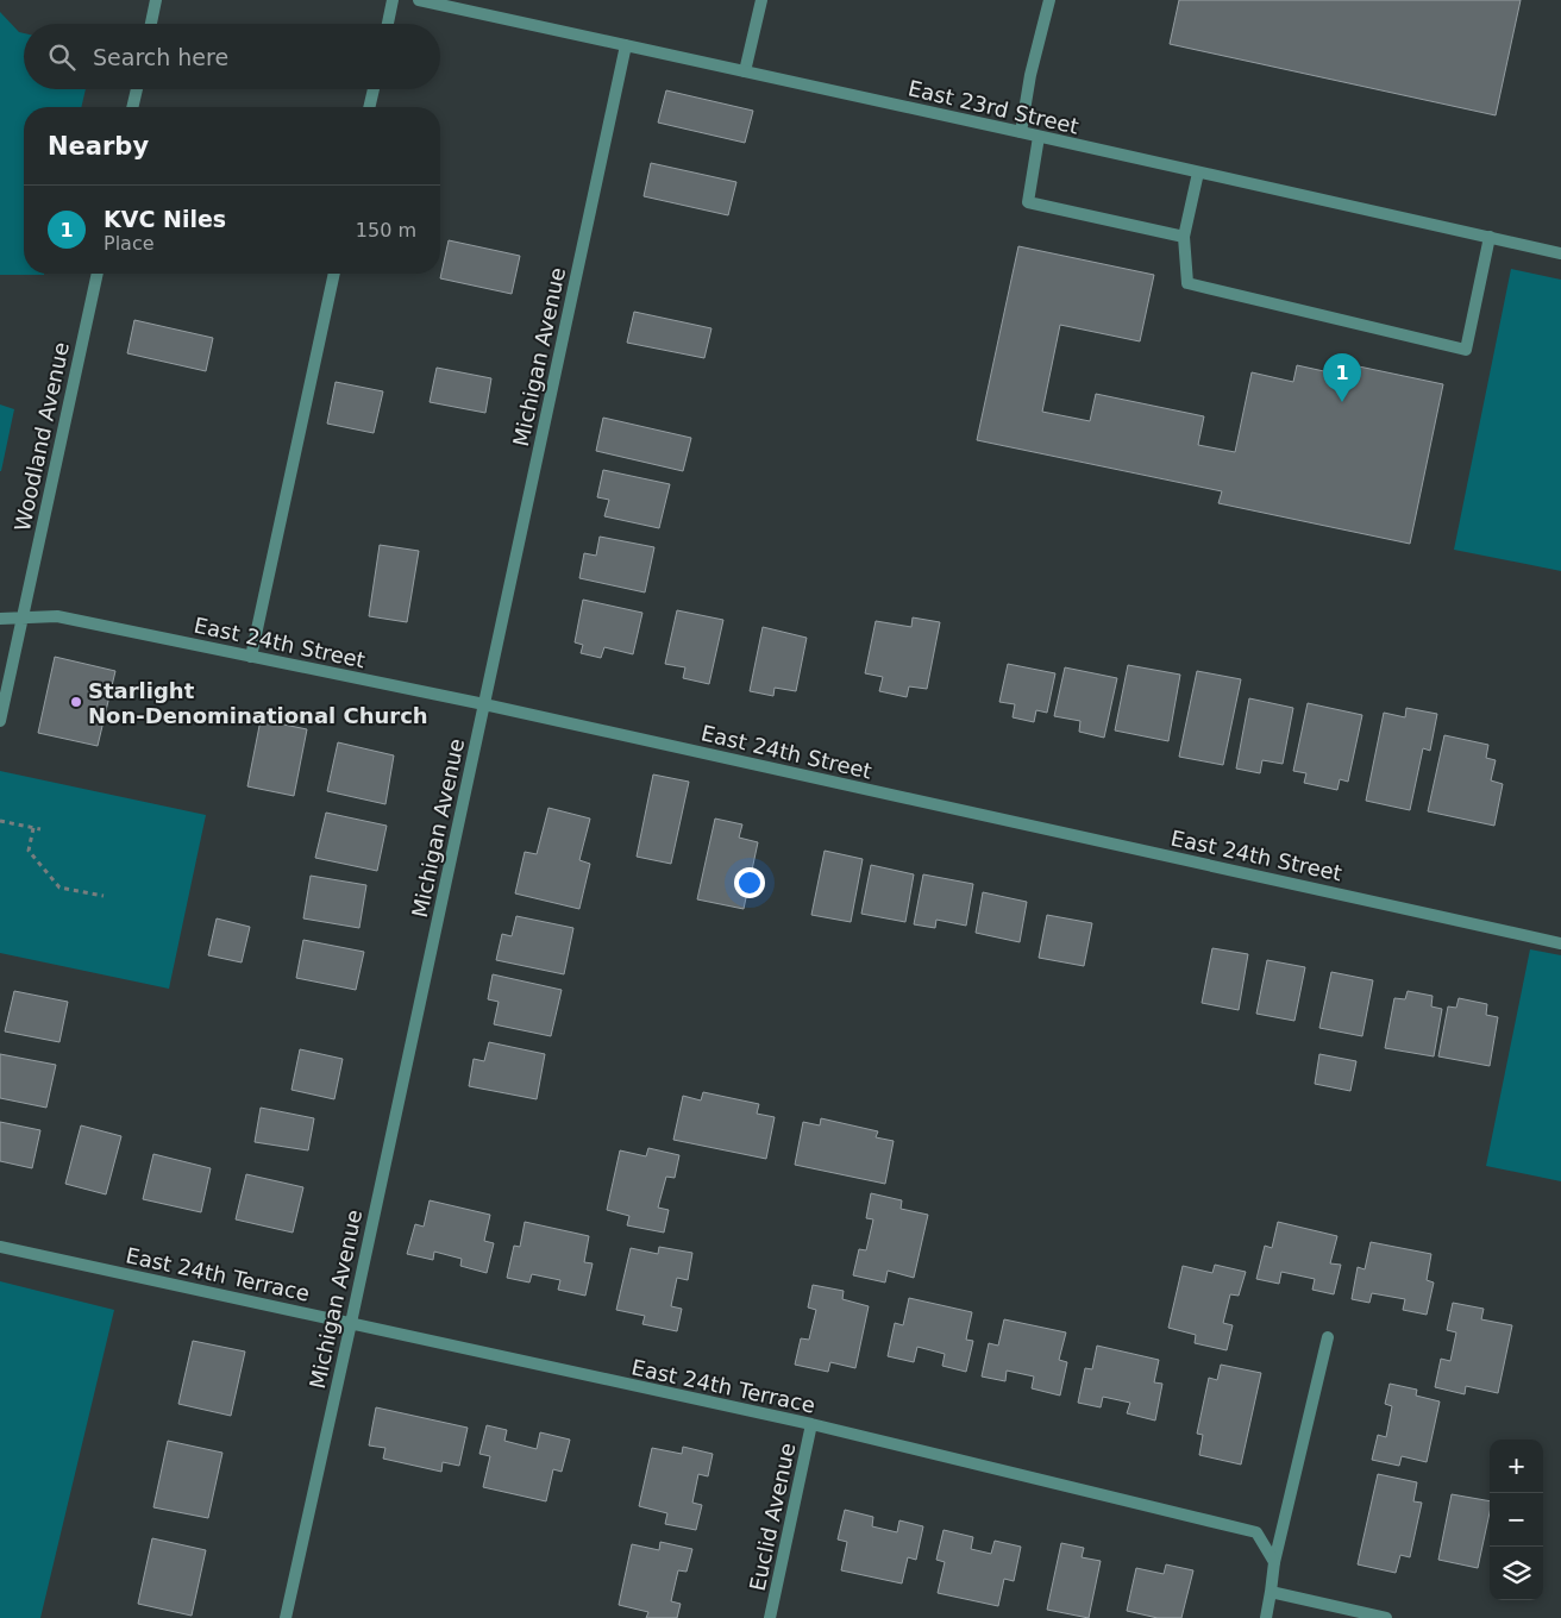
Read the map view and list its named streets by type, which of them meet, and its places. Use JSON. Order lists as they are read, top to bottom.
{
  "streets": {
    "street": [
      "East 23rd Street",
      "Michigan Avenue",
      "Woodland Avenue",
      "East 24th Street",
      "East 24th Terrace",
      "Euclid Avenue"
    ]
  },
  "crossings": [
    ["East 23rd Street", "Michigan Avenue"],
    ["Michigan Avenue", "East 24th Street"],
    ["Michigan Avenue", "East 24th Terrace"],
    ["Woodland Avenue", "East 24th Street"],
    ["East 24th Terrace", "Euclid Avenue"]
  ],
  "places": ["Starlight Non-Denominational Church"],
  "page": {
    "search": "Search here",
    "heading": "Nearby",
    "list": [
      {
        "mark": "1",
        "name": "KVC Niles",
        "note": "Place",
        "value": "150 m"
      }
    ],
    "pins": "1",
    "map_buttons": ["+", "−"]
  }
}
